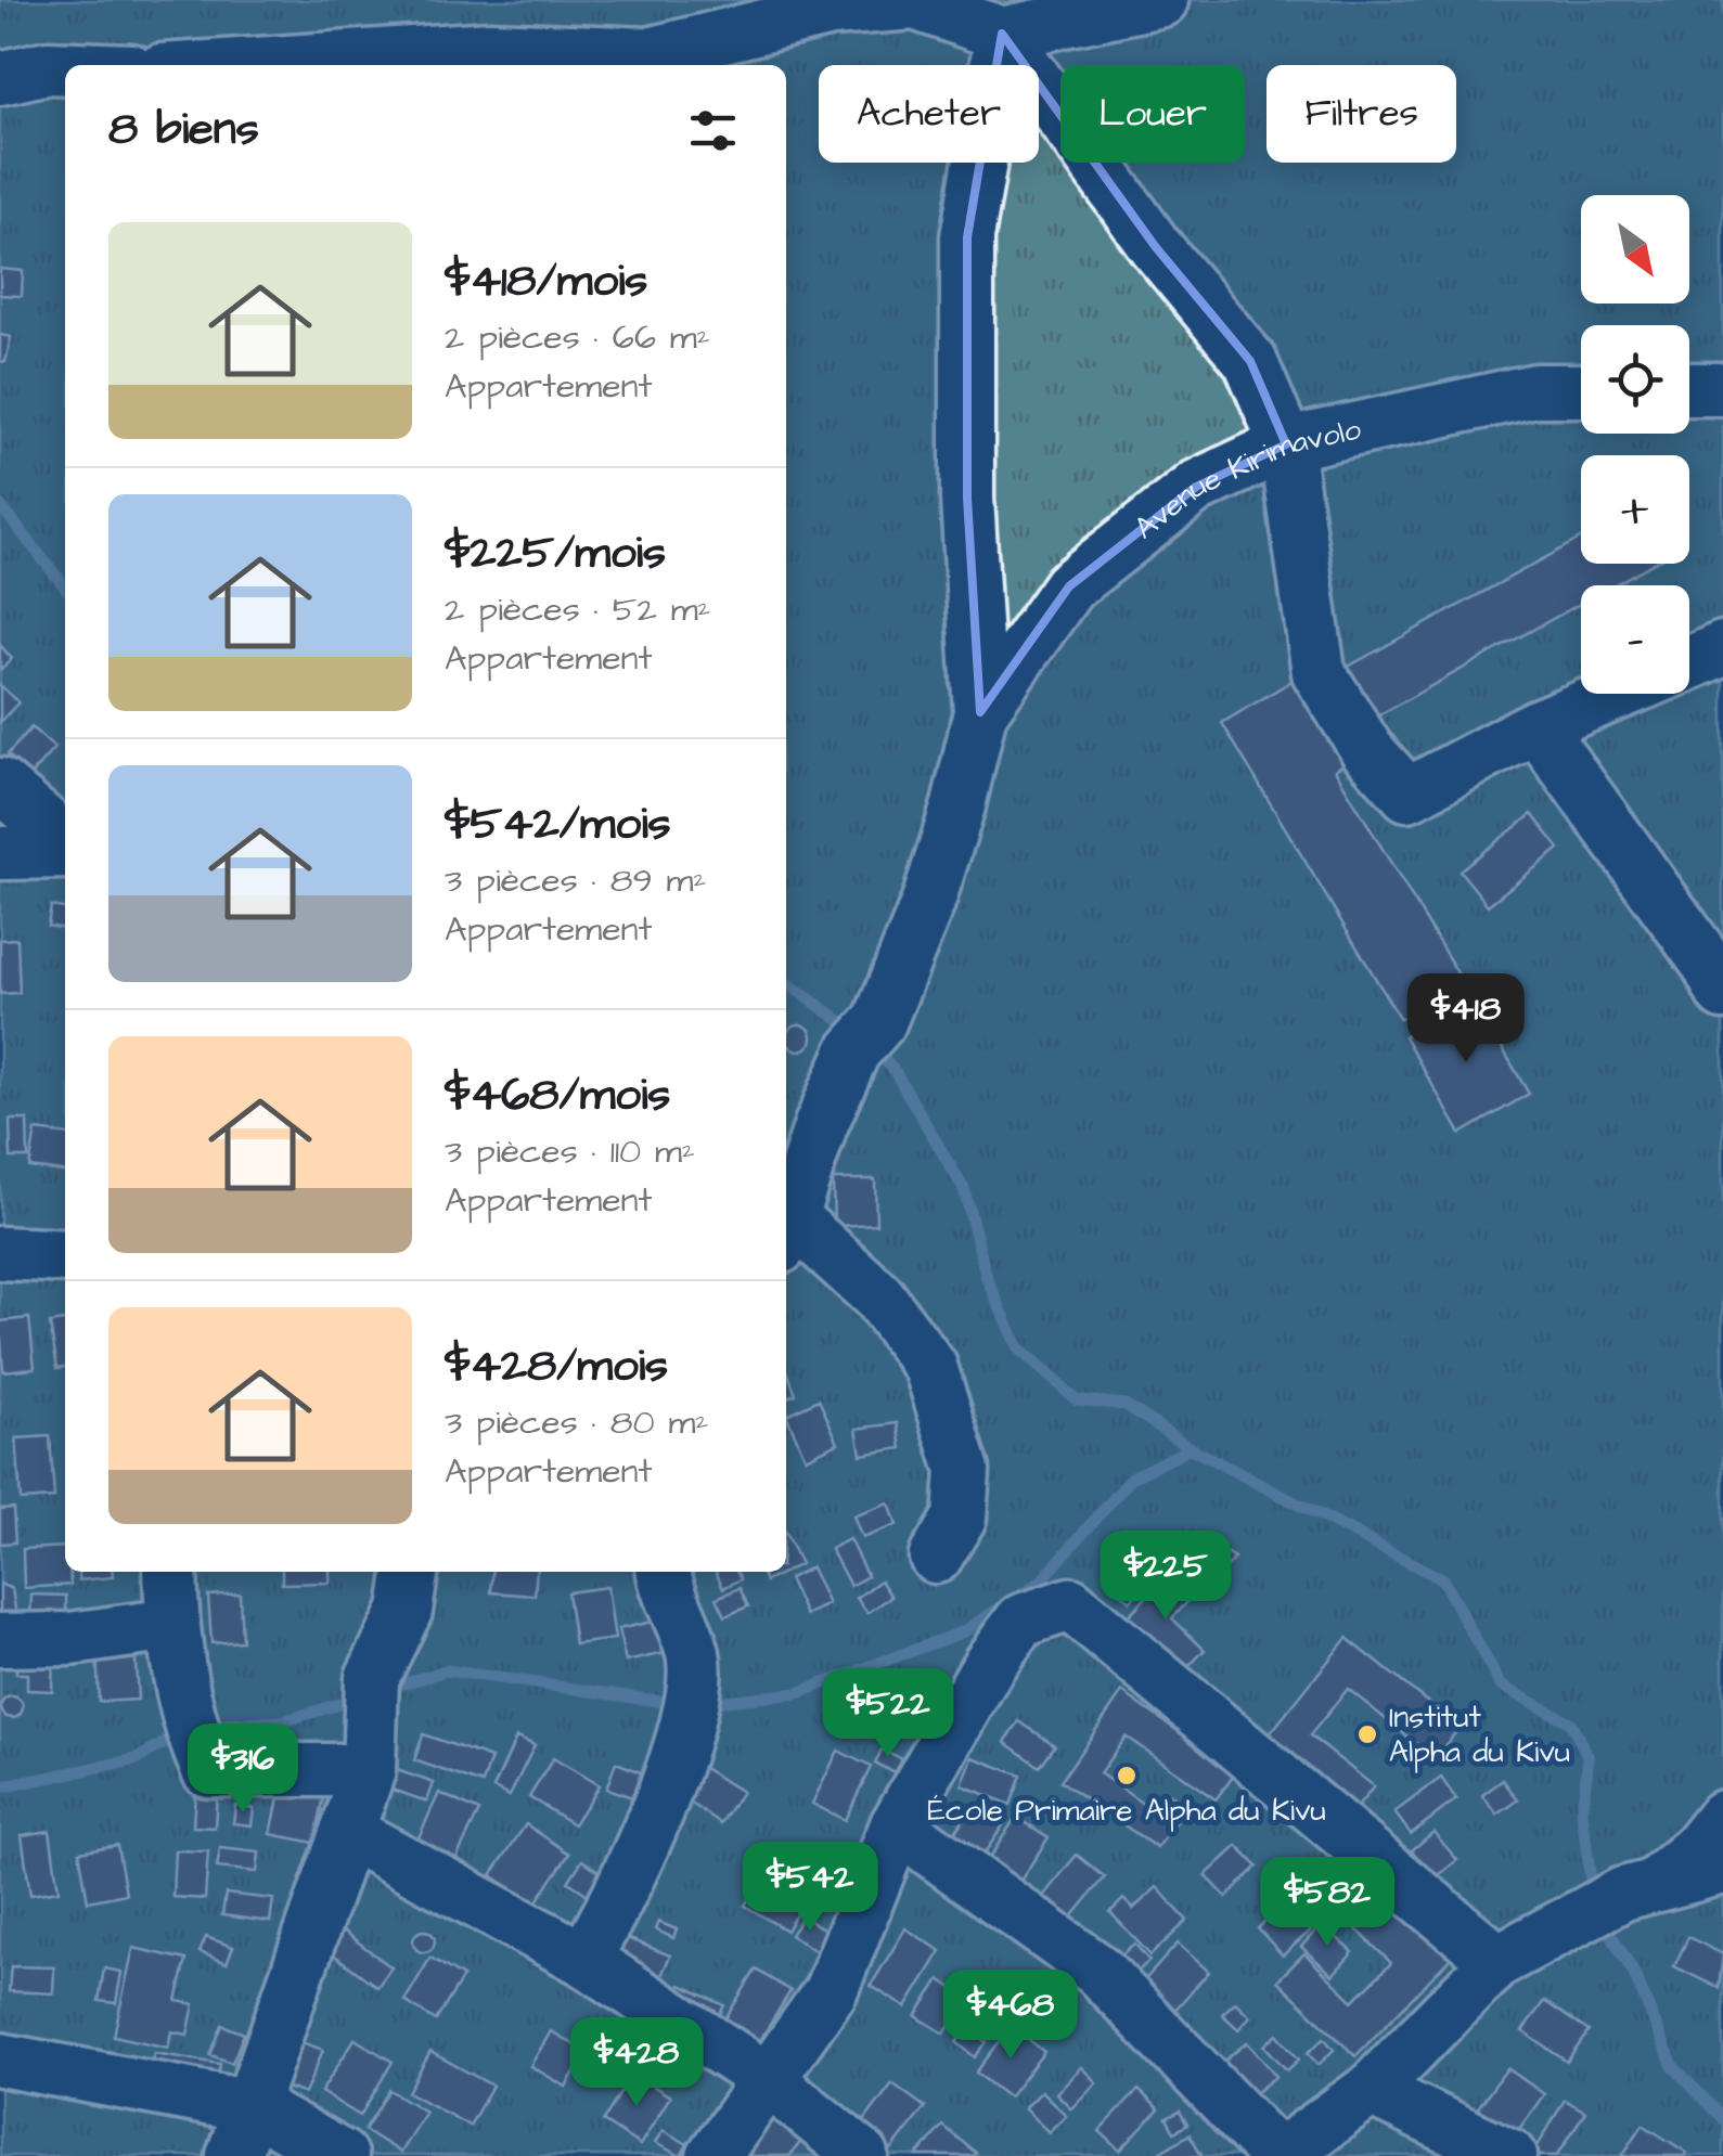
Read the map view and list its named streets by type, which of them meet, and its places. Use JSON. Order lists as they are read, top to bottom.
{
  "streets": {
    "street": ["Avenue Kirimavolo"]
  },
  "places": ["Institut Alpha du Kivu", "École Primaire Alpha du Kivu"],
  "north": "bottom right",
  "page": {
    "chip": ["Acheter", "Louer", "Filtres"],
    "heading": "8 biens",
    "map_buttons": ["+", "−"],
    "list": [
      {
        "name": "$418/mois",
        "note": "2 pièces · 66 m² · Appartement"
      },
      {
        "name": "$225/mois",
        "note": "2 pièces · 52 m² · Appartement"
      },
      {
        "name": "$542/mois",
        "note": "3 pièces · 89 m² · Appartement"
      },
      {
        "name": "$468/mois",
        "note": "3 pièces · 110 m² · Appartement"
      },
      {
        "name": "$428/mois",
        "note": "3 pièces · 80 m² · Appartement"
      }
    ],
    "price": [
      "$418",
      "$225",
      "$522",
      "$316",
      "$542",
      "$582",
      "$468",
      "$428"
    ]
  }
}
